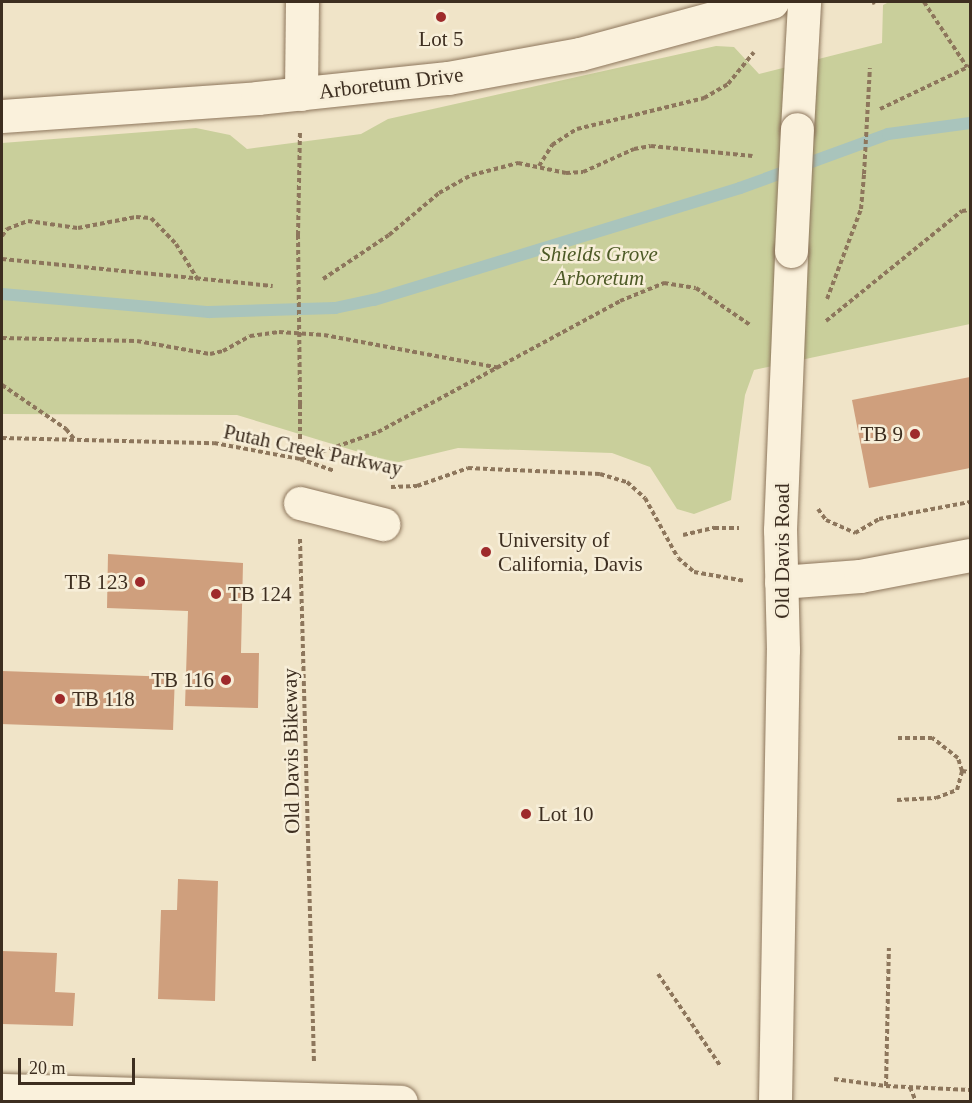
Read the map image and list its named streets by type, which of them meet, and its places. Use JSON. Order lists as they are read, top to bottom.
{
  "streets": {
    "street": ["Arboretum Drive", "Old Davis Road"],
    "path": ["Putah Creek Parkway", "Old Davis Bikeway"]
  },
  "crossings": [
    ["Arboretum Drive", "Old Davis Bikeway"],
    ["Putah Creek Parkway", "Old Davis Road"],
    ["Putah Creek Parkway", "Old Davis Bikeway"]
  ],
  "parks": ["Shields Grove Arboretum"],
  "places": [
    "Lot 5",
    "TB 9",
    "University of California, Davis",
    "TB 123",
    "TB 124",
    "TB 116",
    "TB 118",
    "Lot 10"
  ],
  "scale_bar": "20 m"
}
